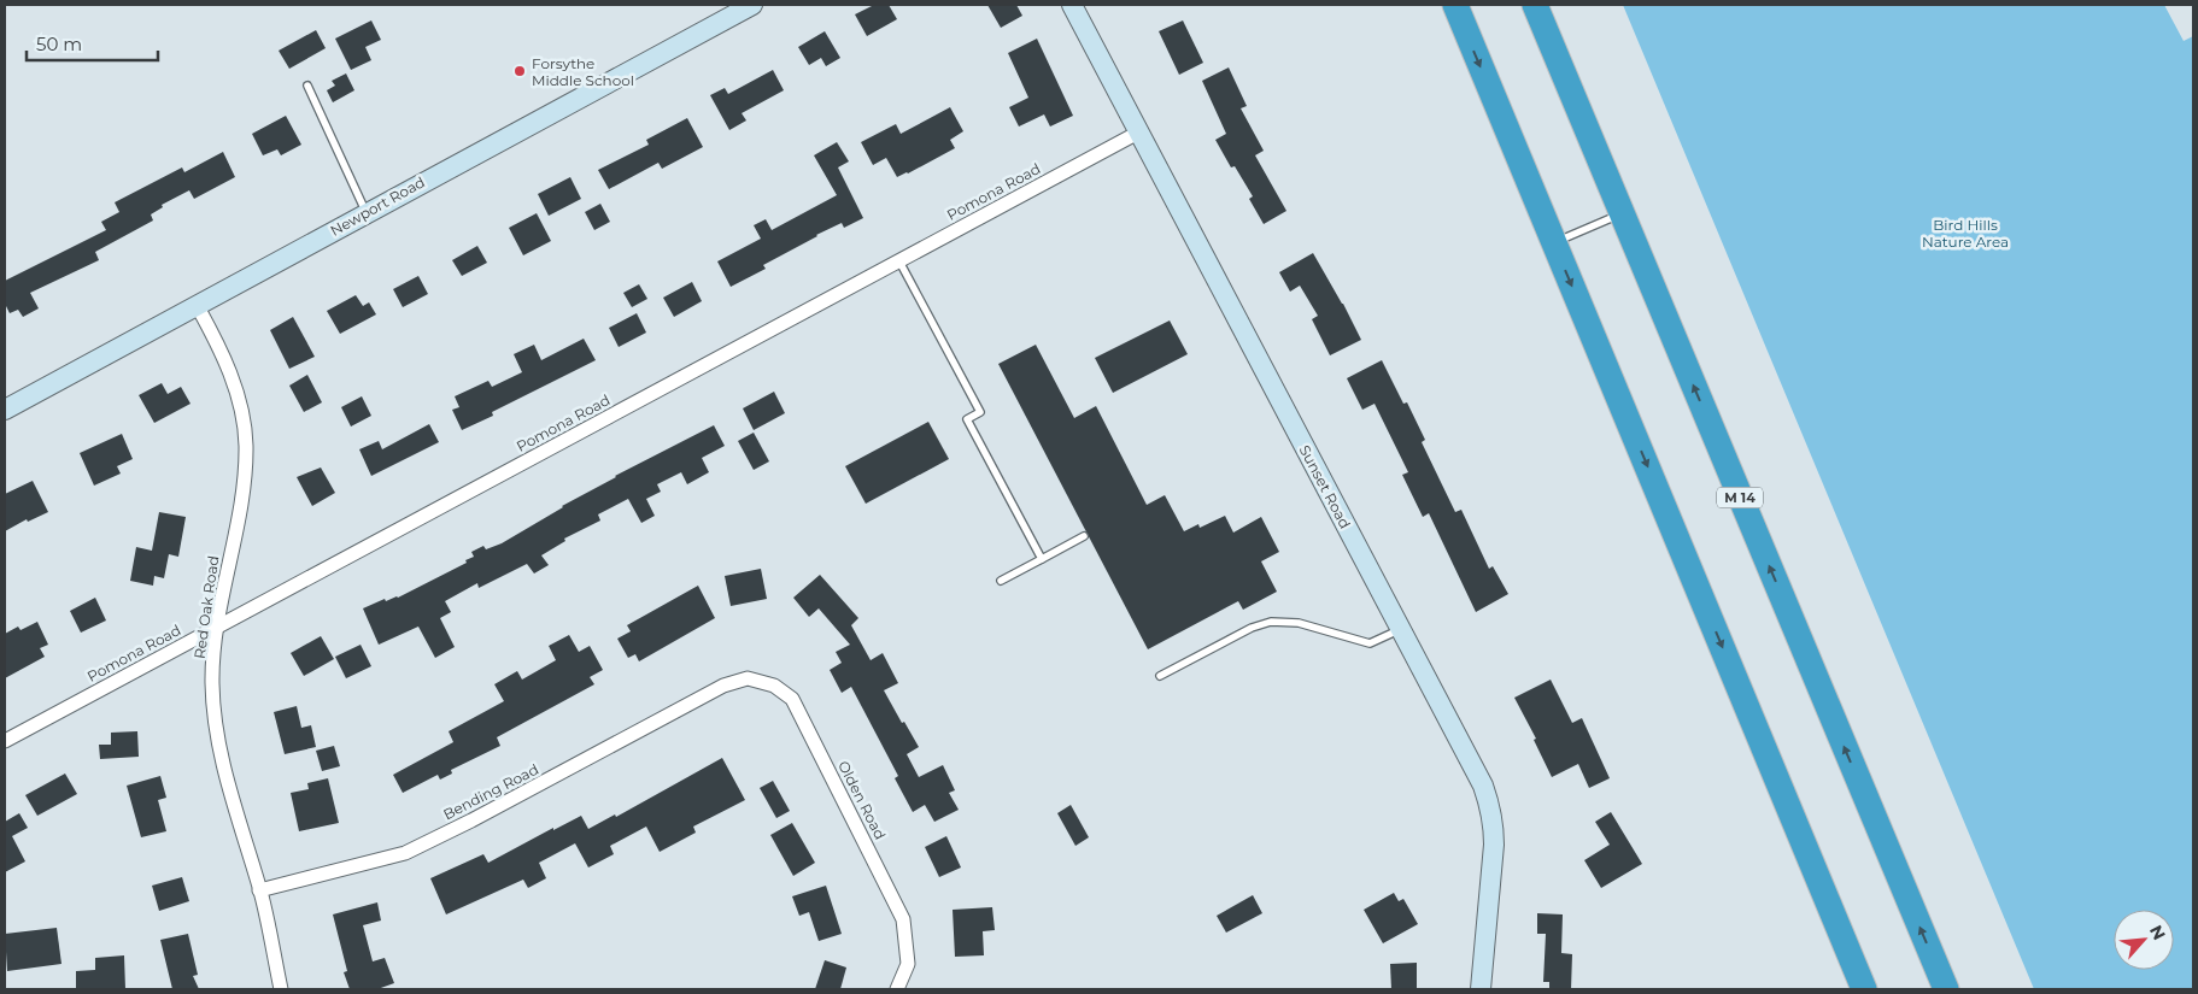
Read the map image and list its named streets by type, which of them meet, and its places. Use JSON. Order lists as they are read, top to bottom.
{
  "streets": {
    "highway": ["M 14"],
    "street": [
      "Pomona Road",
      "Newport Road",
      "Sunset Road",
      "Red Oak Road",
      "Bending Road",
      "Olden Road"
    ]
  },
  "crossings": [
    ["Pomona Road", "Sunset Road"],
    ["Pomona Road", "Red Oak Road"],
    ["Newport Road", "Red Oak Road"],
    ["Red Oak Road", "Bending Road"],
    ["Bending Road", "Olden Road"]
  ],
  "parks": ["Bird Hills Nature Area"],
  "places": ["Forsythe Middle School"],
  "scale_bar": "50 m",
  "north": "top right"
}
